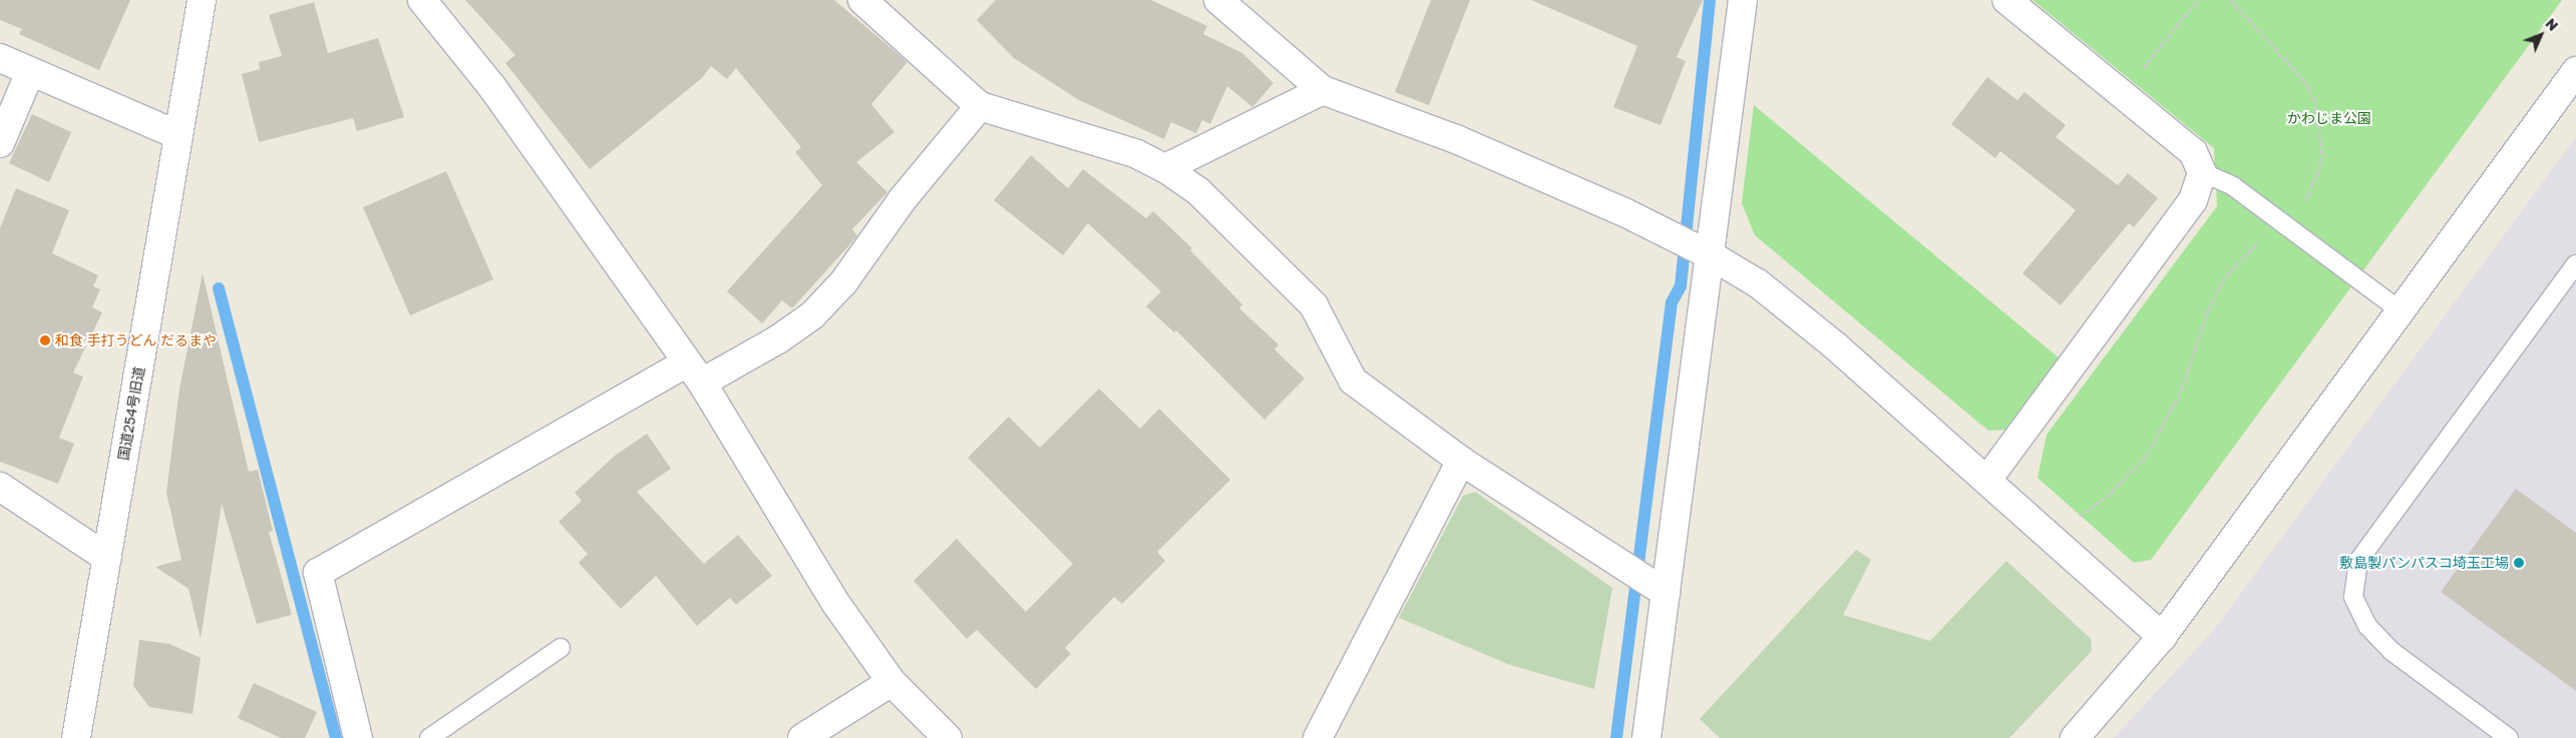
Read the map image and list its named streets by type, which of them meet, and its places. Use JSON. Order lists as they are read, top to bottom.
{
  "streets": {
    "street": ["国道254号旧道"]
  },
  "parks": ["かわじま公園"],
  "places": ["和食 手打うどん だるまや", "敷島製パンパスコ埼玉工場"],
  "north": "top right"
}
